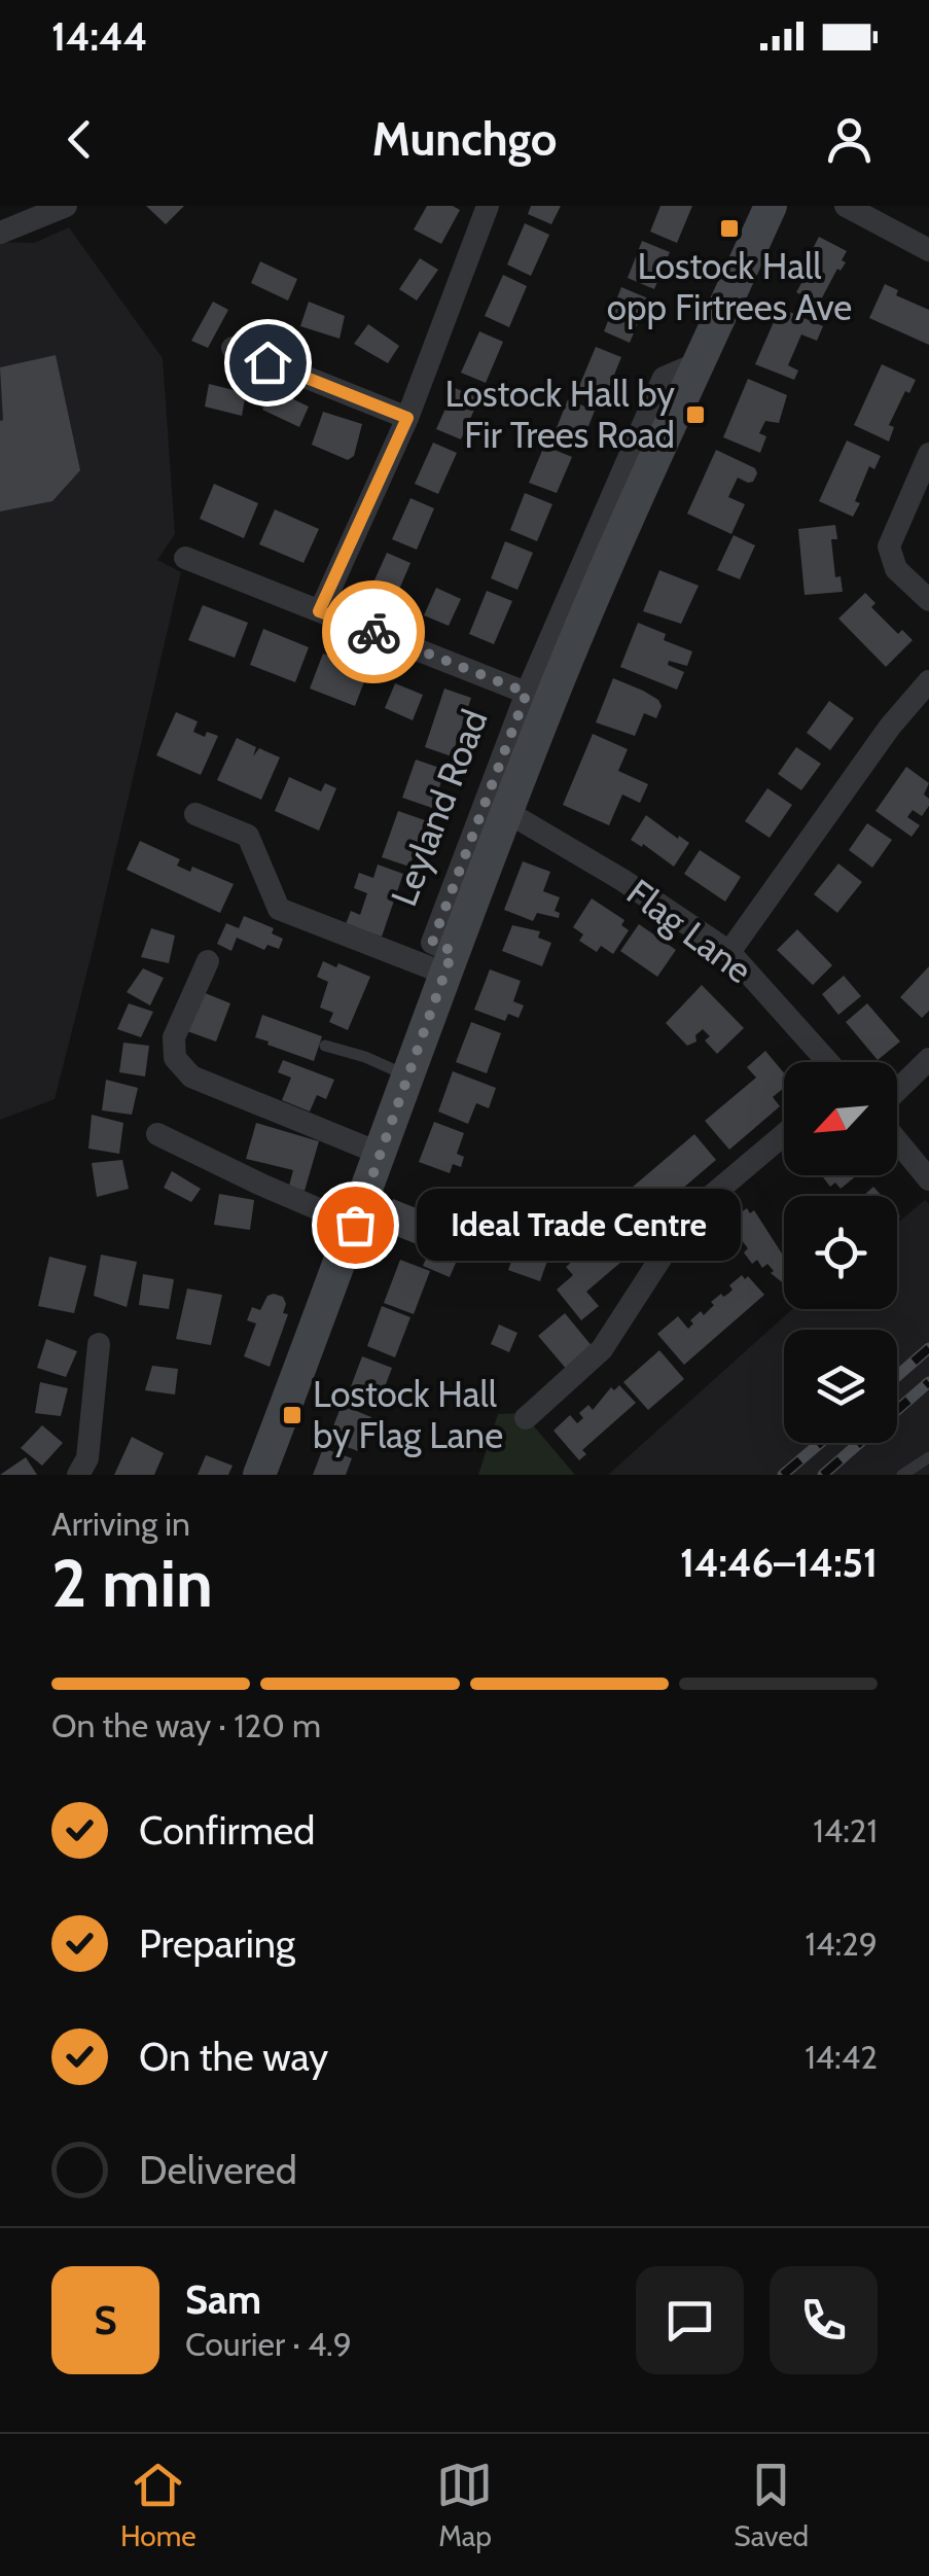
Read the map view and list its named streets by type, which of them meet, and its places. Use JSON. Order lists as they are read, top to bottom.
{
  "streets": {
    "main road": ["Leyland Road"],
    "street": ["Flag Lane"]
  },
  "crossings": [
    ["Leyland Road", "Flag Lane"]
  ],
  "places": {
    "transit": ["Lostock Hall opp Firtrees Ave", "Lostock Hall by Fir Trees Road", "Lostock Hall by Flag Lane"],
    "other": ["Ideal Trade Centre"]
  },
  "north": "bottom left",
  "page": {
    "status": "14:44",
    "header": "Munchgo",
    "bubble": "Ideal Trade Centre",
    "heading": ["2 min", "Arriving in", "14:46–14:51"],
    "panel": ["Sam", "Courier · 4.9"],
    "bar": "On the way · 120 m",
    "list": [
      ["Confirmed", "14:21"],
      ["Preparing", "14:29"],
      ["On the way", "14:42"],
      "Delivered"
    ],
    "round": "S",
    "tabs": ["Home", "Map", "Saved"]
  }
}
